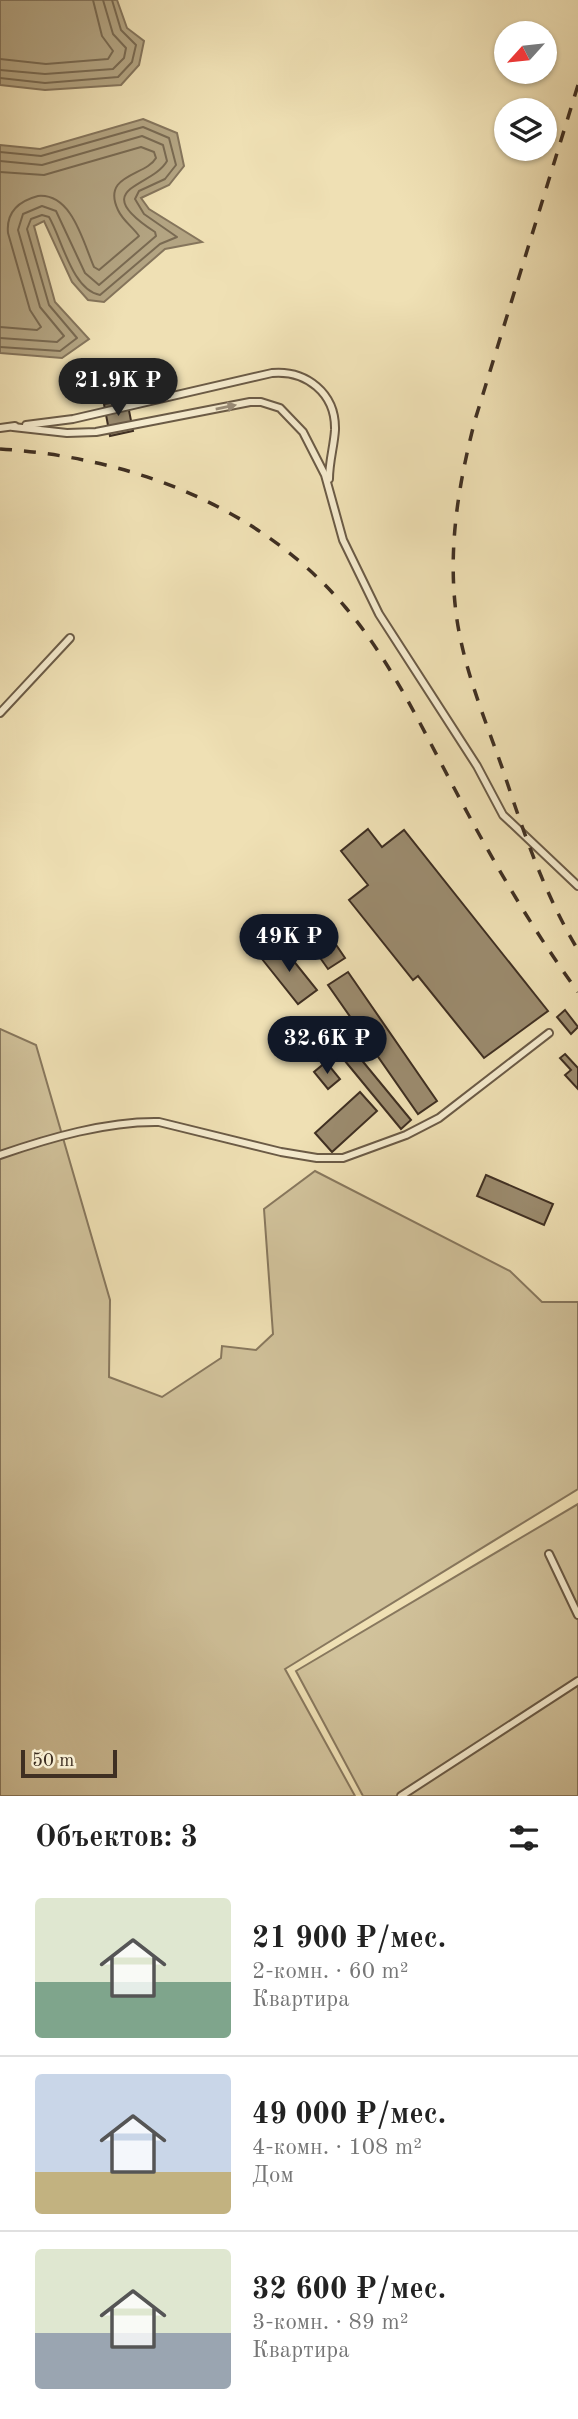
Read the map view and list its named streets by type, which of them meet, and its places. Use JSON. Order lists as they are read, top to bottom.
{
  "scale_bar": "50 m",
  "north": "bottom left",
  "page": {
    "price": ["21.9K ₽", "49K ₽", "32.6K ₽"],
    "scale": "50 m",
    "heading": "Объектов: 3",
    "list": [
      {
        "name": "21 900 ₽/мес.",
        "note": "2-комн. · 60 m² · Квартира"
      },
      {
        "name": "49 000 ₽/мес.",
        "note": "4-комн. · 108 m² · Дом"
      },
      {
        "name": "32 600 ₽/мес.",
        "note": "3-комн. · 89 m² · Квартира"
      }
    ]
  }
}
